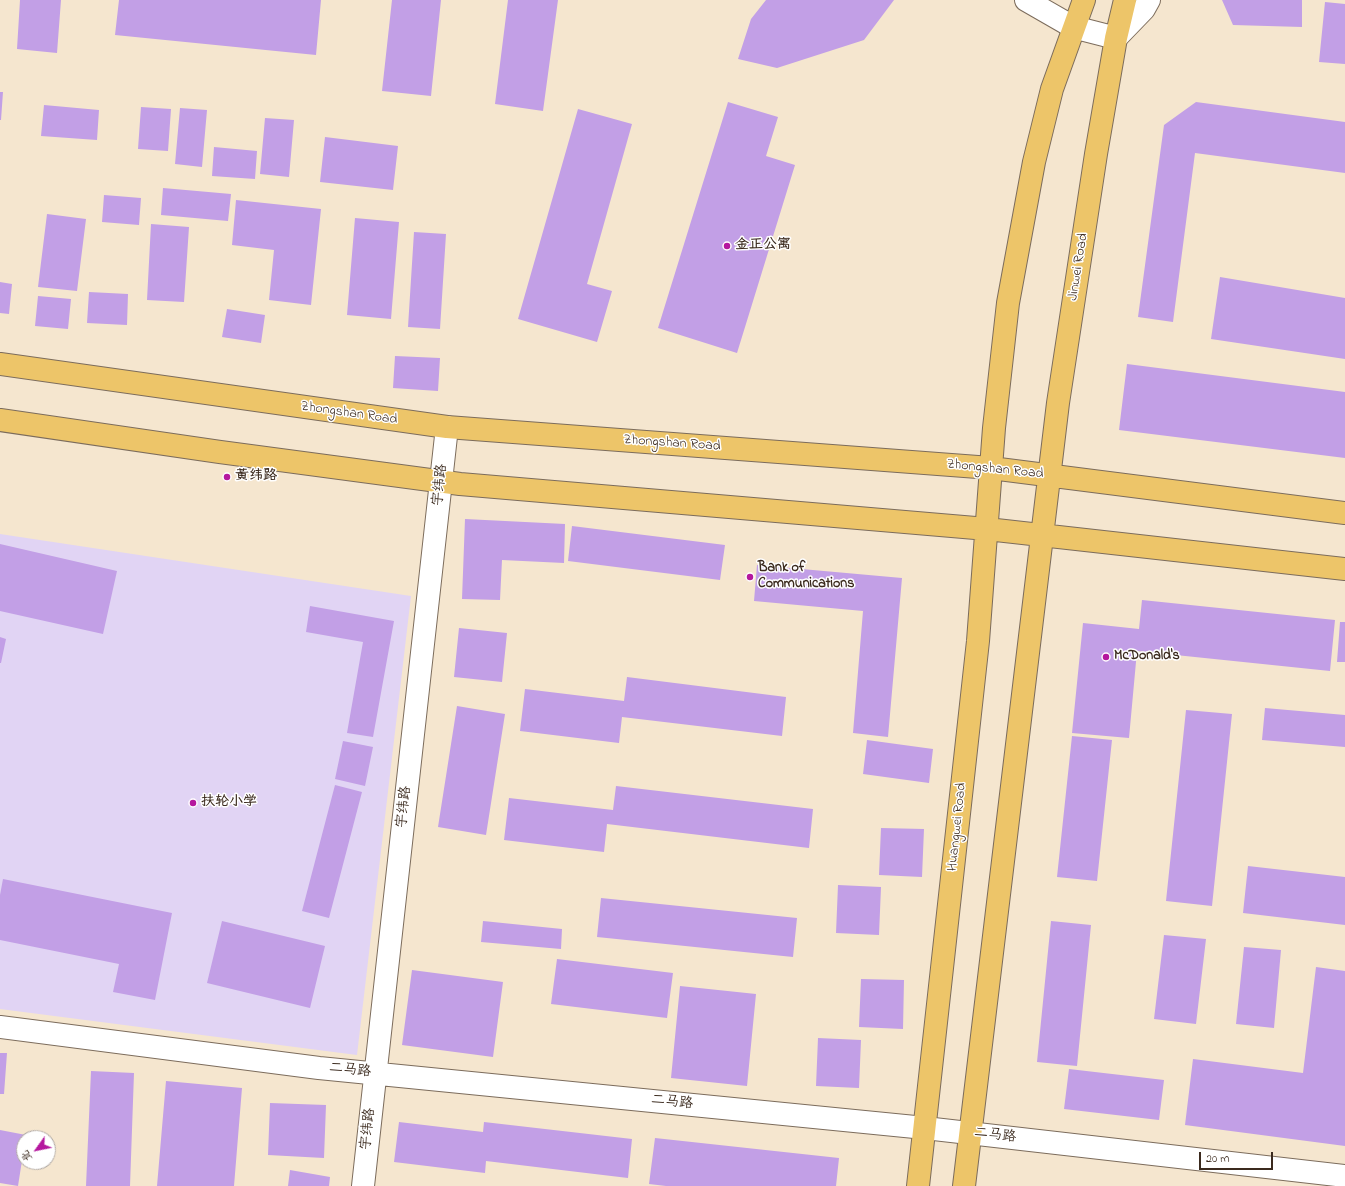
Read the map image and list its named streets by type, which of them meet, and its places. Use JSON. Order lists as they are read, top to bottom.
{
  "streets": {
    "main road": ["Jinwei Road", "Zhongshan Road", "Huangwei Road"],
    "street": ["宇纬路", "二马路"]
  },
  "crossings": [
    ["Jinwei Road", "Zhongshan Road"],
    ["Zhongshan Road", "宇纬路"],
    ["Zhongshan Road", "Huangwei Road"],
    ["宇纬路", "二马路"],
    ["Huangwei Road", "二马路"]
  ],
  "places": [
    "金正公寓",
    "黄纬路",
    "Bank of Communications",
    "McDonald's",
    "扶轮小学"
  ],
  "scale_bar": "20 m",
  "north": "bottom left"
}
